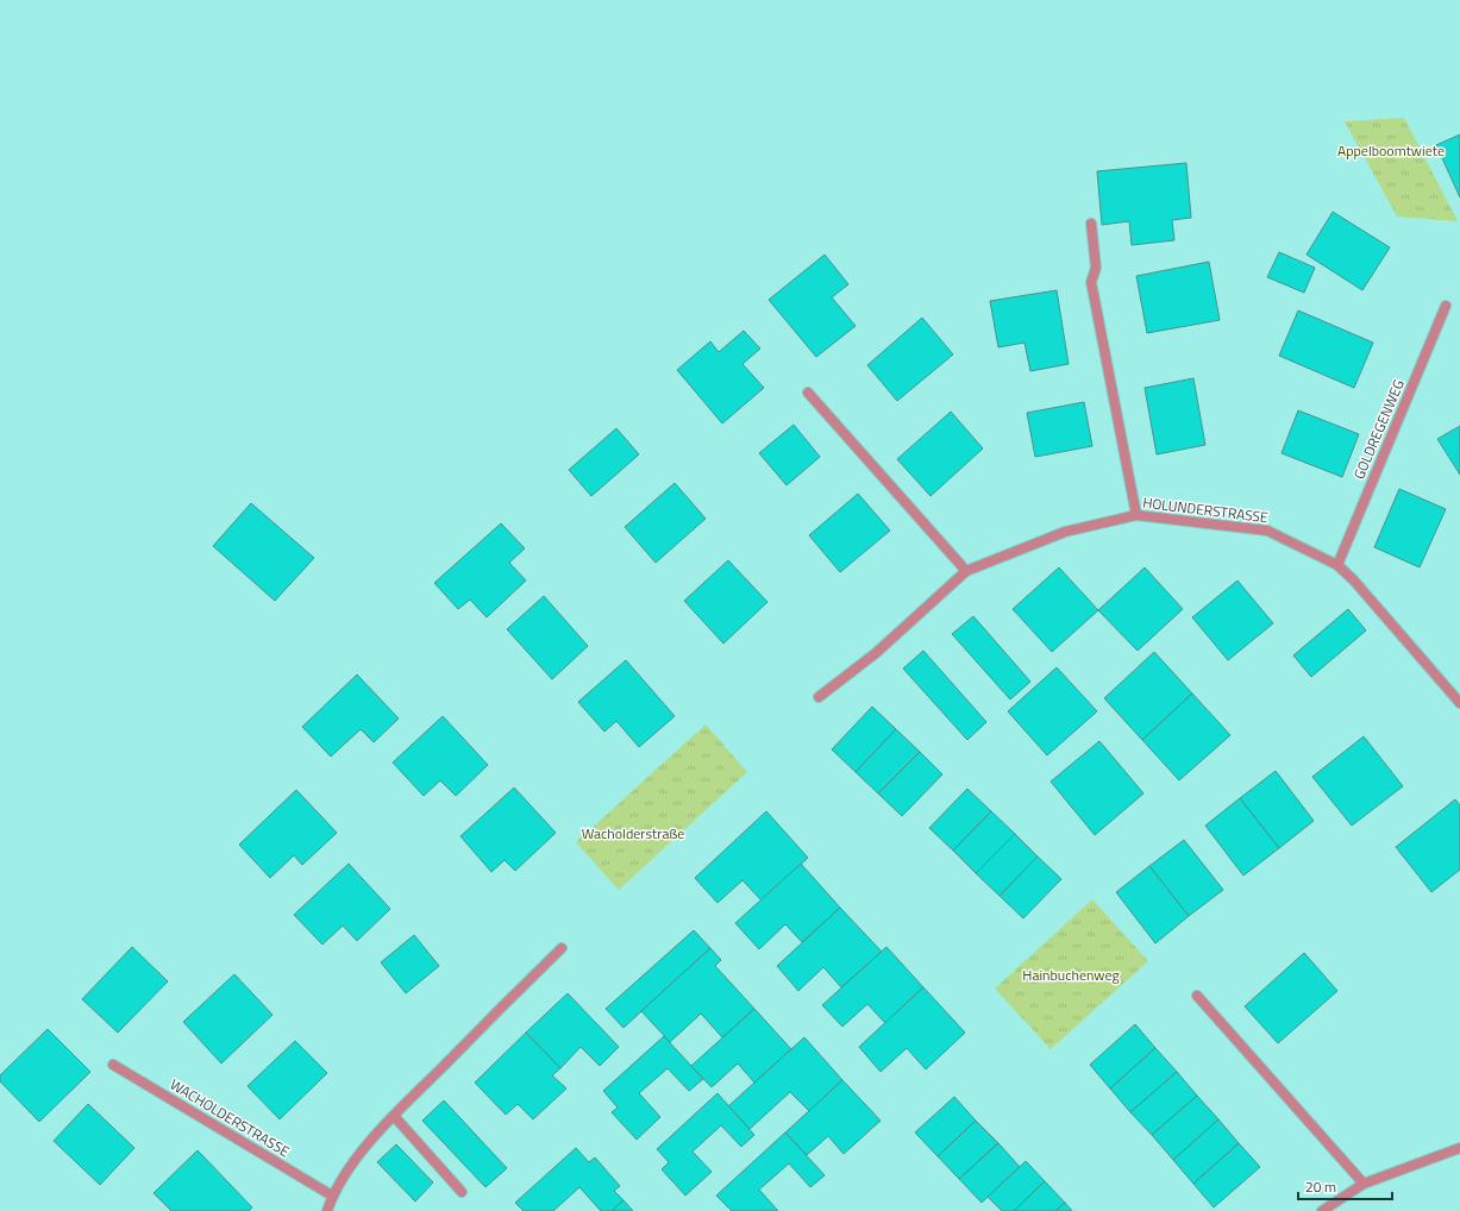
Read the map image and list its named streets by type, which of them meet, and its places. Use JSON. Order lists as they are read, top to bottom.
{
  "streets": {
    "street": ["GOLDREGENWEG", "HOLUNDERSTRASSE", "WACHOLDERSTRASSE"]
  },
  "crossings": [
    ["GOLDREGENWEG", "HOLUNDERSTRASSE"]
  ],
  "parks": ["Appelboomtwiete", "Wacholderstraße", "Hainbuchenweg"],
  "scale_bar": "20 m"
}
